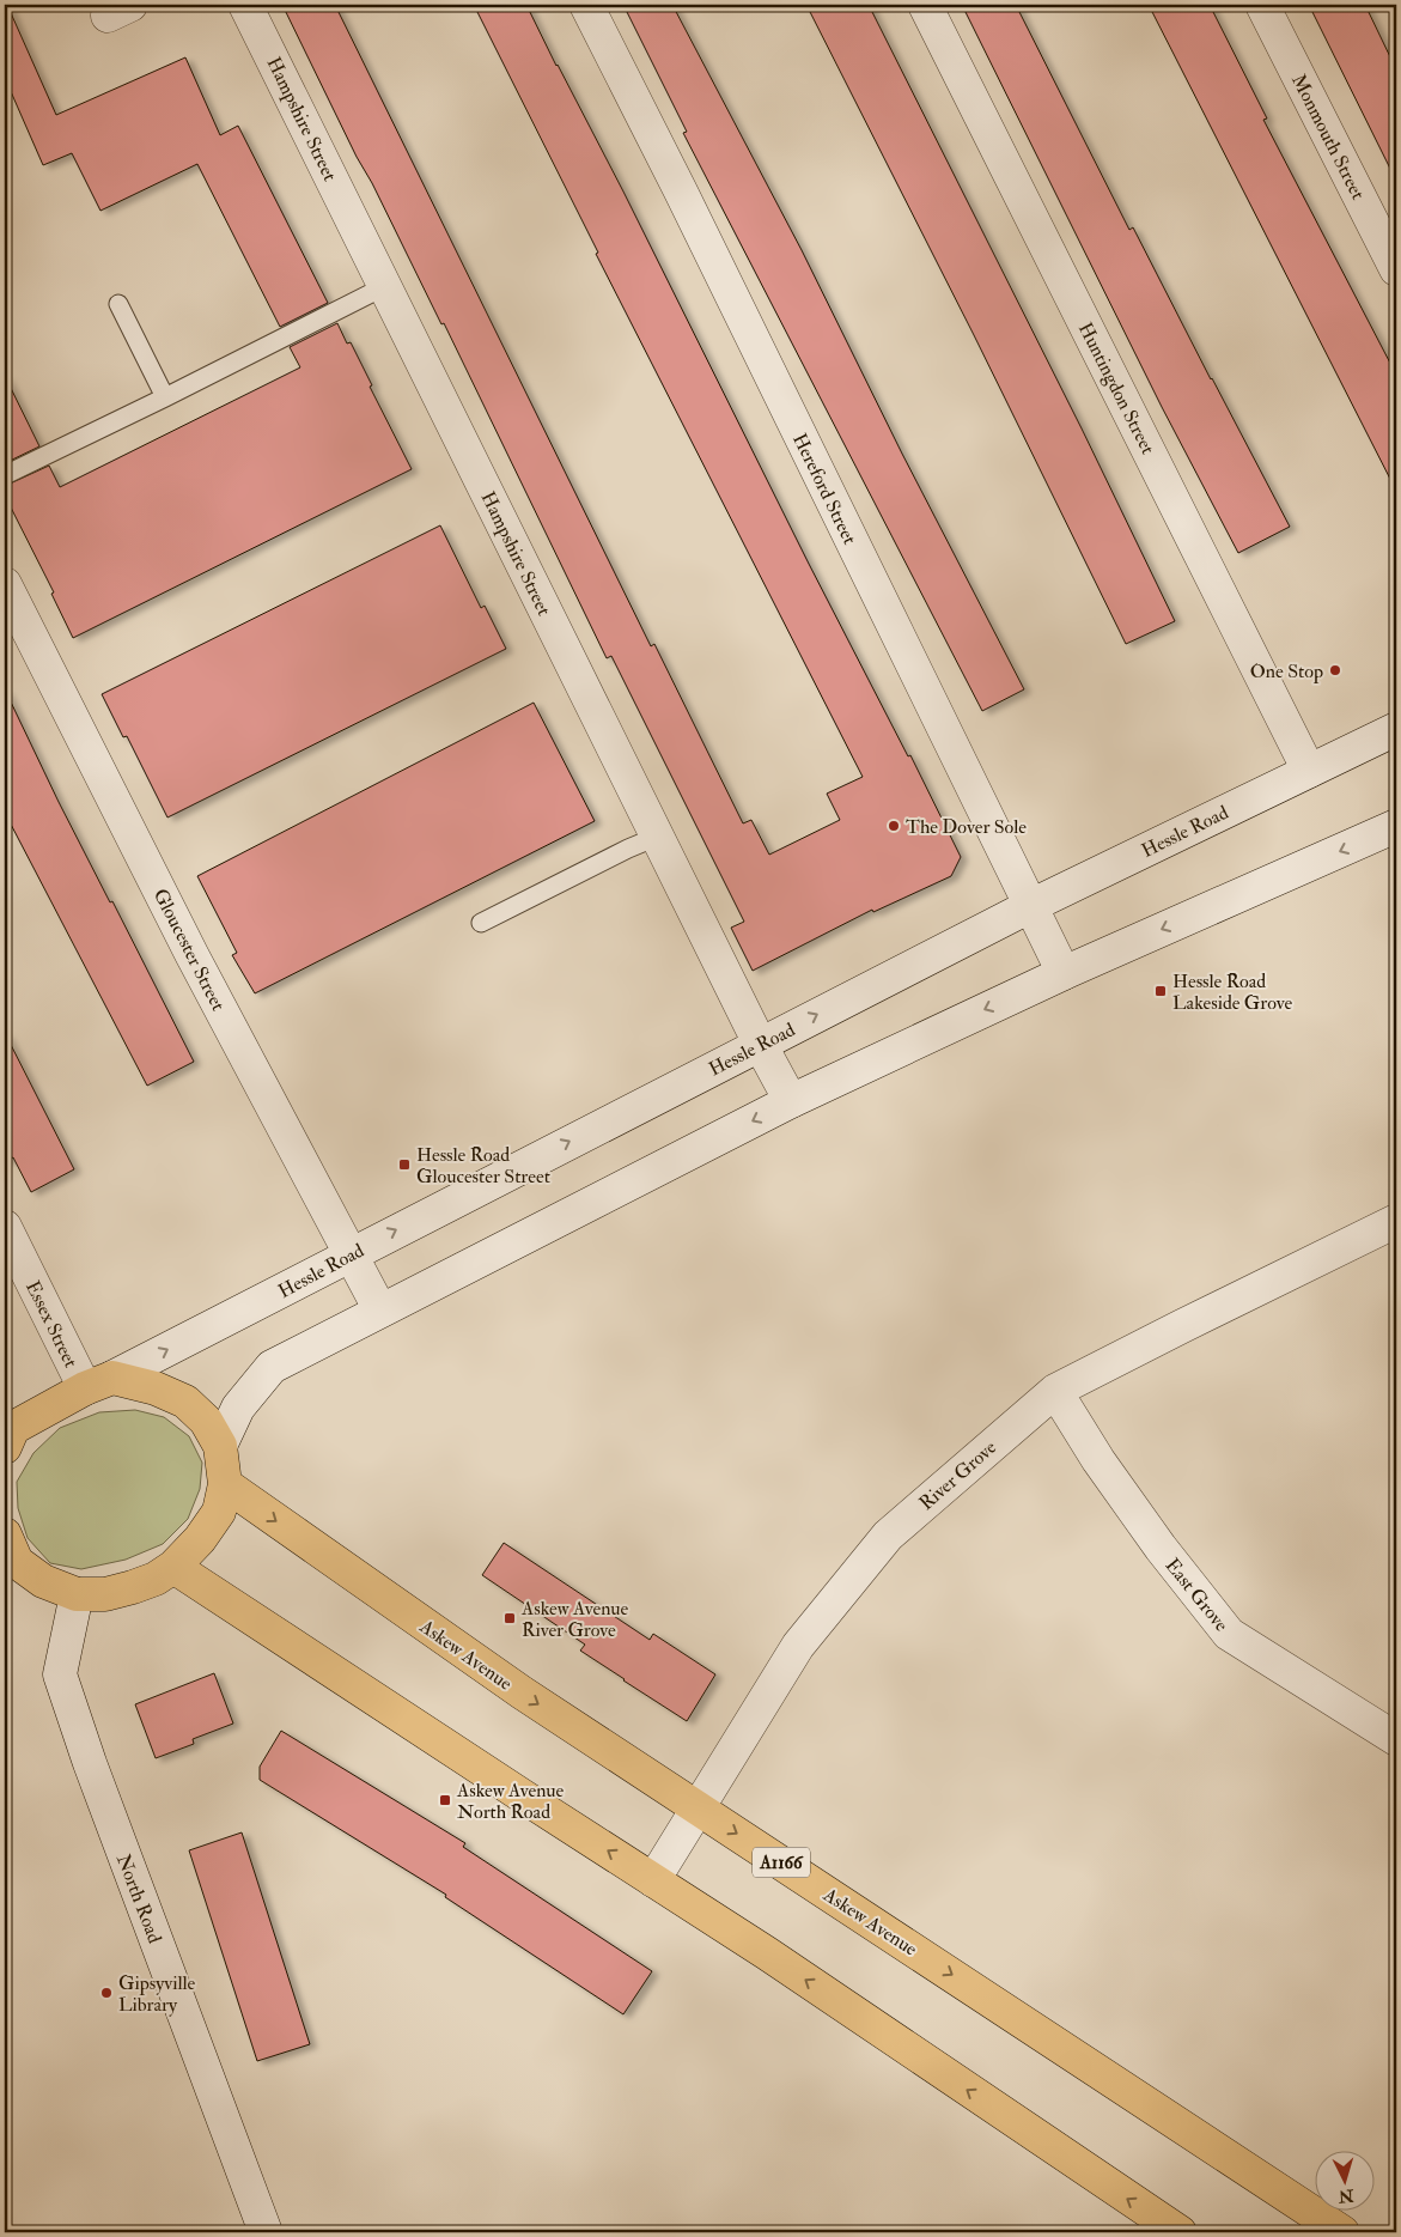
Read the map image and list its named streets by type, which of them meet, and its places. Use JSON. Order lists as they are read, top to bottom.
{
  "streets": {
    "main road": ["Askew Avenue", "A1166"],
    "street": [
      "Hampshire Street",
      "Monmouth Street",
      "Huntingdon Street",
      "Hereford Street",
      "Hessle Road",
      "Gloucester Street",
      "Essex Street",
      "River Grove",
      "East Grove",
      "North Road"
    ]
  },
  "crossings": [
    ["Hampshire Street", "Hessle Road"],
    ["Huntingdon Street", "Hessle Road"],
    ["Hereford Street", "Hessle Road"],
    ["Hessle Road", "Gloucester Street"],
    ["Hessle Road", "Essex Street"],
    ["River Grove", "East Grove"],
    ["River Grove", "Askew Avenue"]
  ],
  "places": {
    "other": ["One Stop", "The Dover Sole", "Gipsyville Library"],
    "transit": [
      "Hessle Road Lakeside Grove",
      "Hessle Road Gloucester Street",
      "Askew Avenue River Grove",
      "Askew Avenue North Road"
    ]
  },
  "north": "bottom"
}
